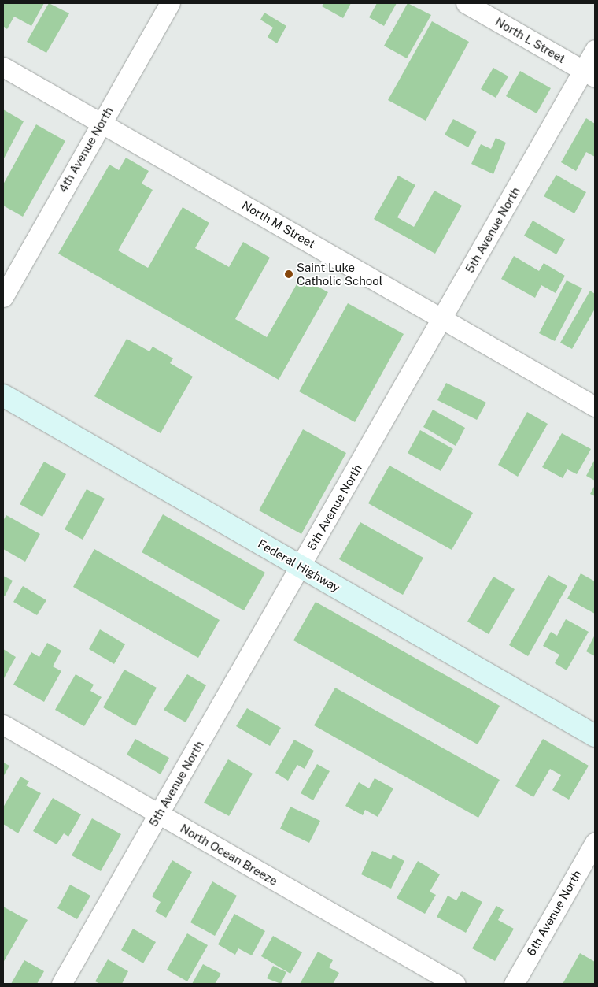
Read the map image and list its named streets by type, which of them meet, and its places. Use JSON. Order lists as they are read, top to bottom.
{
  "streets": {
    "main road": ["Federal Highway"],
    "street": [
      "North L Street",
      "4th Avenue North",
      "North M Street",
      "5th Avenue North",
      "North Ocean Breeze",
      "6th Avenue North"
    ]
  },
  "crossings": [
    ["North L Street", "5th Avenue North"],
    ["4th Avenue North", "North M Street"],
    ["North M Street", "5th Avenue North"],
    ["5th Avenue North", "Federal Highway"],
    ["5th Avenue North", "North Ocean Breeze"]
  ],
  "places": ["Saint Luke Catholic School"]
}
